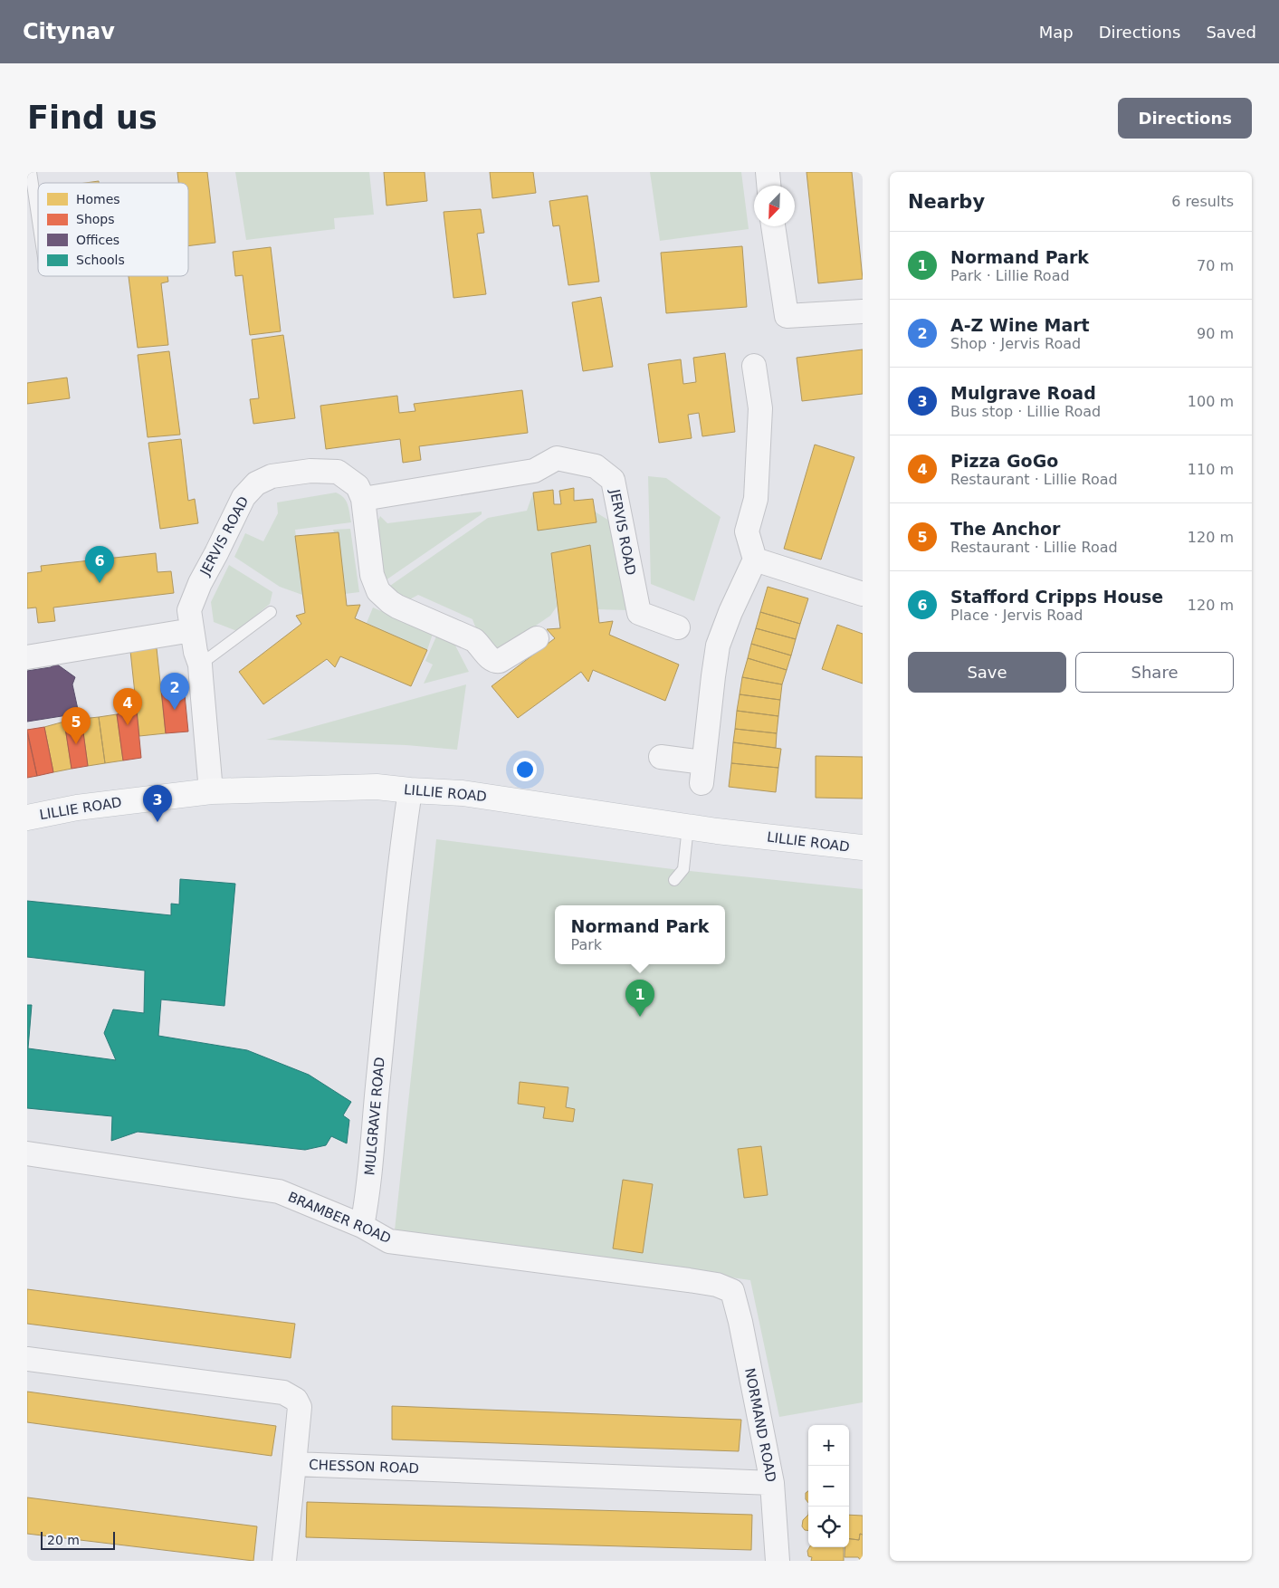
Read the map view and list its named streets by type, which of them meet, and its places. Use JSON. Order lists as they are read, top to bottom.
{
  "streets": {
    "main road": ["LILLIE ROAD"],
    "street": [
      "JERVIS ROAD",
      "MULGRAVE ROAD",
      "BRAMBER ROAD",
      "NORMAND ROAD",
      "CHESSON ROAD"
    ]
  },
  "crossings": [
    ["JERVIS ROAD", "LILLIE ROAD"],
    ["LILLIE ROAD", "MULGRAVE ROAD"],
    ["MULGRAVE ROAD", "BRAMBER ROAD"],
    ["BRAMBER ROAD", "NORMAND ROAD"],
    ["NORMAND ROAD", "CHESSON ROAD"]
  ],
  "legend": [
    "Homes",
    "Shops",
    "Offices",
    "Schools"
  ],
  "scale_bar": "20 m",
  "north": "bottom left",
  "page": {
    "header": "Citynav",
    "nav": ["Map", "Directions", "Saved"],
    "buttons": [
      "Directions",
      ["Save", "Share"]
    ],
    "title": "Find us",
    "heading": ["Nearby", "6 results"],
    "list": [
      {
        "mark": "1",
        "name": "Normand Park",
        "note": "Park · Lillie Road",
        "value": "70 m"
      },
      {
        "mark": "2",
        "name": "A-Z Wine Mart",
        "note": "Shop · Jervis Road",
        "value": "90 m"
      },
      {
        "mark": "3",
        "name": "Mulgrave Road",
        "note": "Bus stop · Lillie Road",
        "value": "100 m"
      },
      {
        "mark": "4",
        "name": "Pizza GoGo",
        "note": "Restaurant · Lillie Road",
        "value": "110 m"
      },
      {
        "mark": "5",
        "name": "The Anchor",
        "note": "Restaurant · Lillie Road",
        "value": "120 m"
      },
      {
        "mark": "6",
        "name": "Stafford Cripps House",
        "note": "Place · Jervis Road",
        "value": "120 m"
      }
    ],
    "pins": [
      "6",
      "2",
      "4",
      "5",
      "3",
      "1"
    ],
    "popup": ["Normand Park", "Park"],
    "map_buttons": ["+", "−"],
    "scale": "20 m"
  }
}
